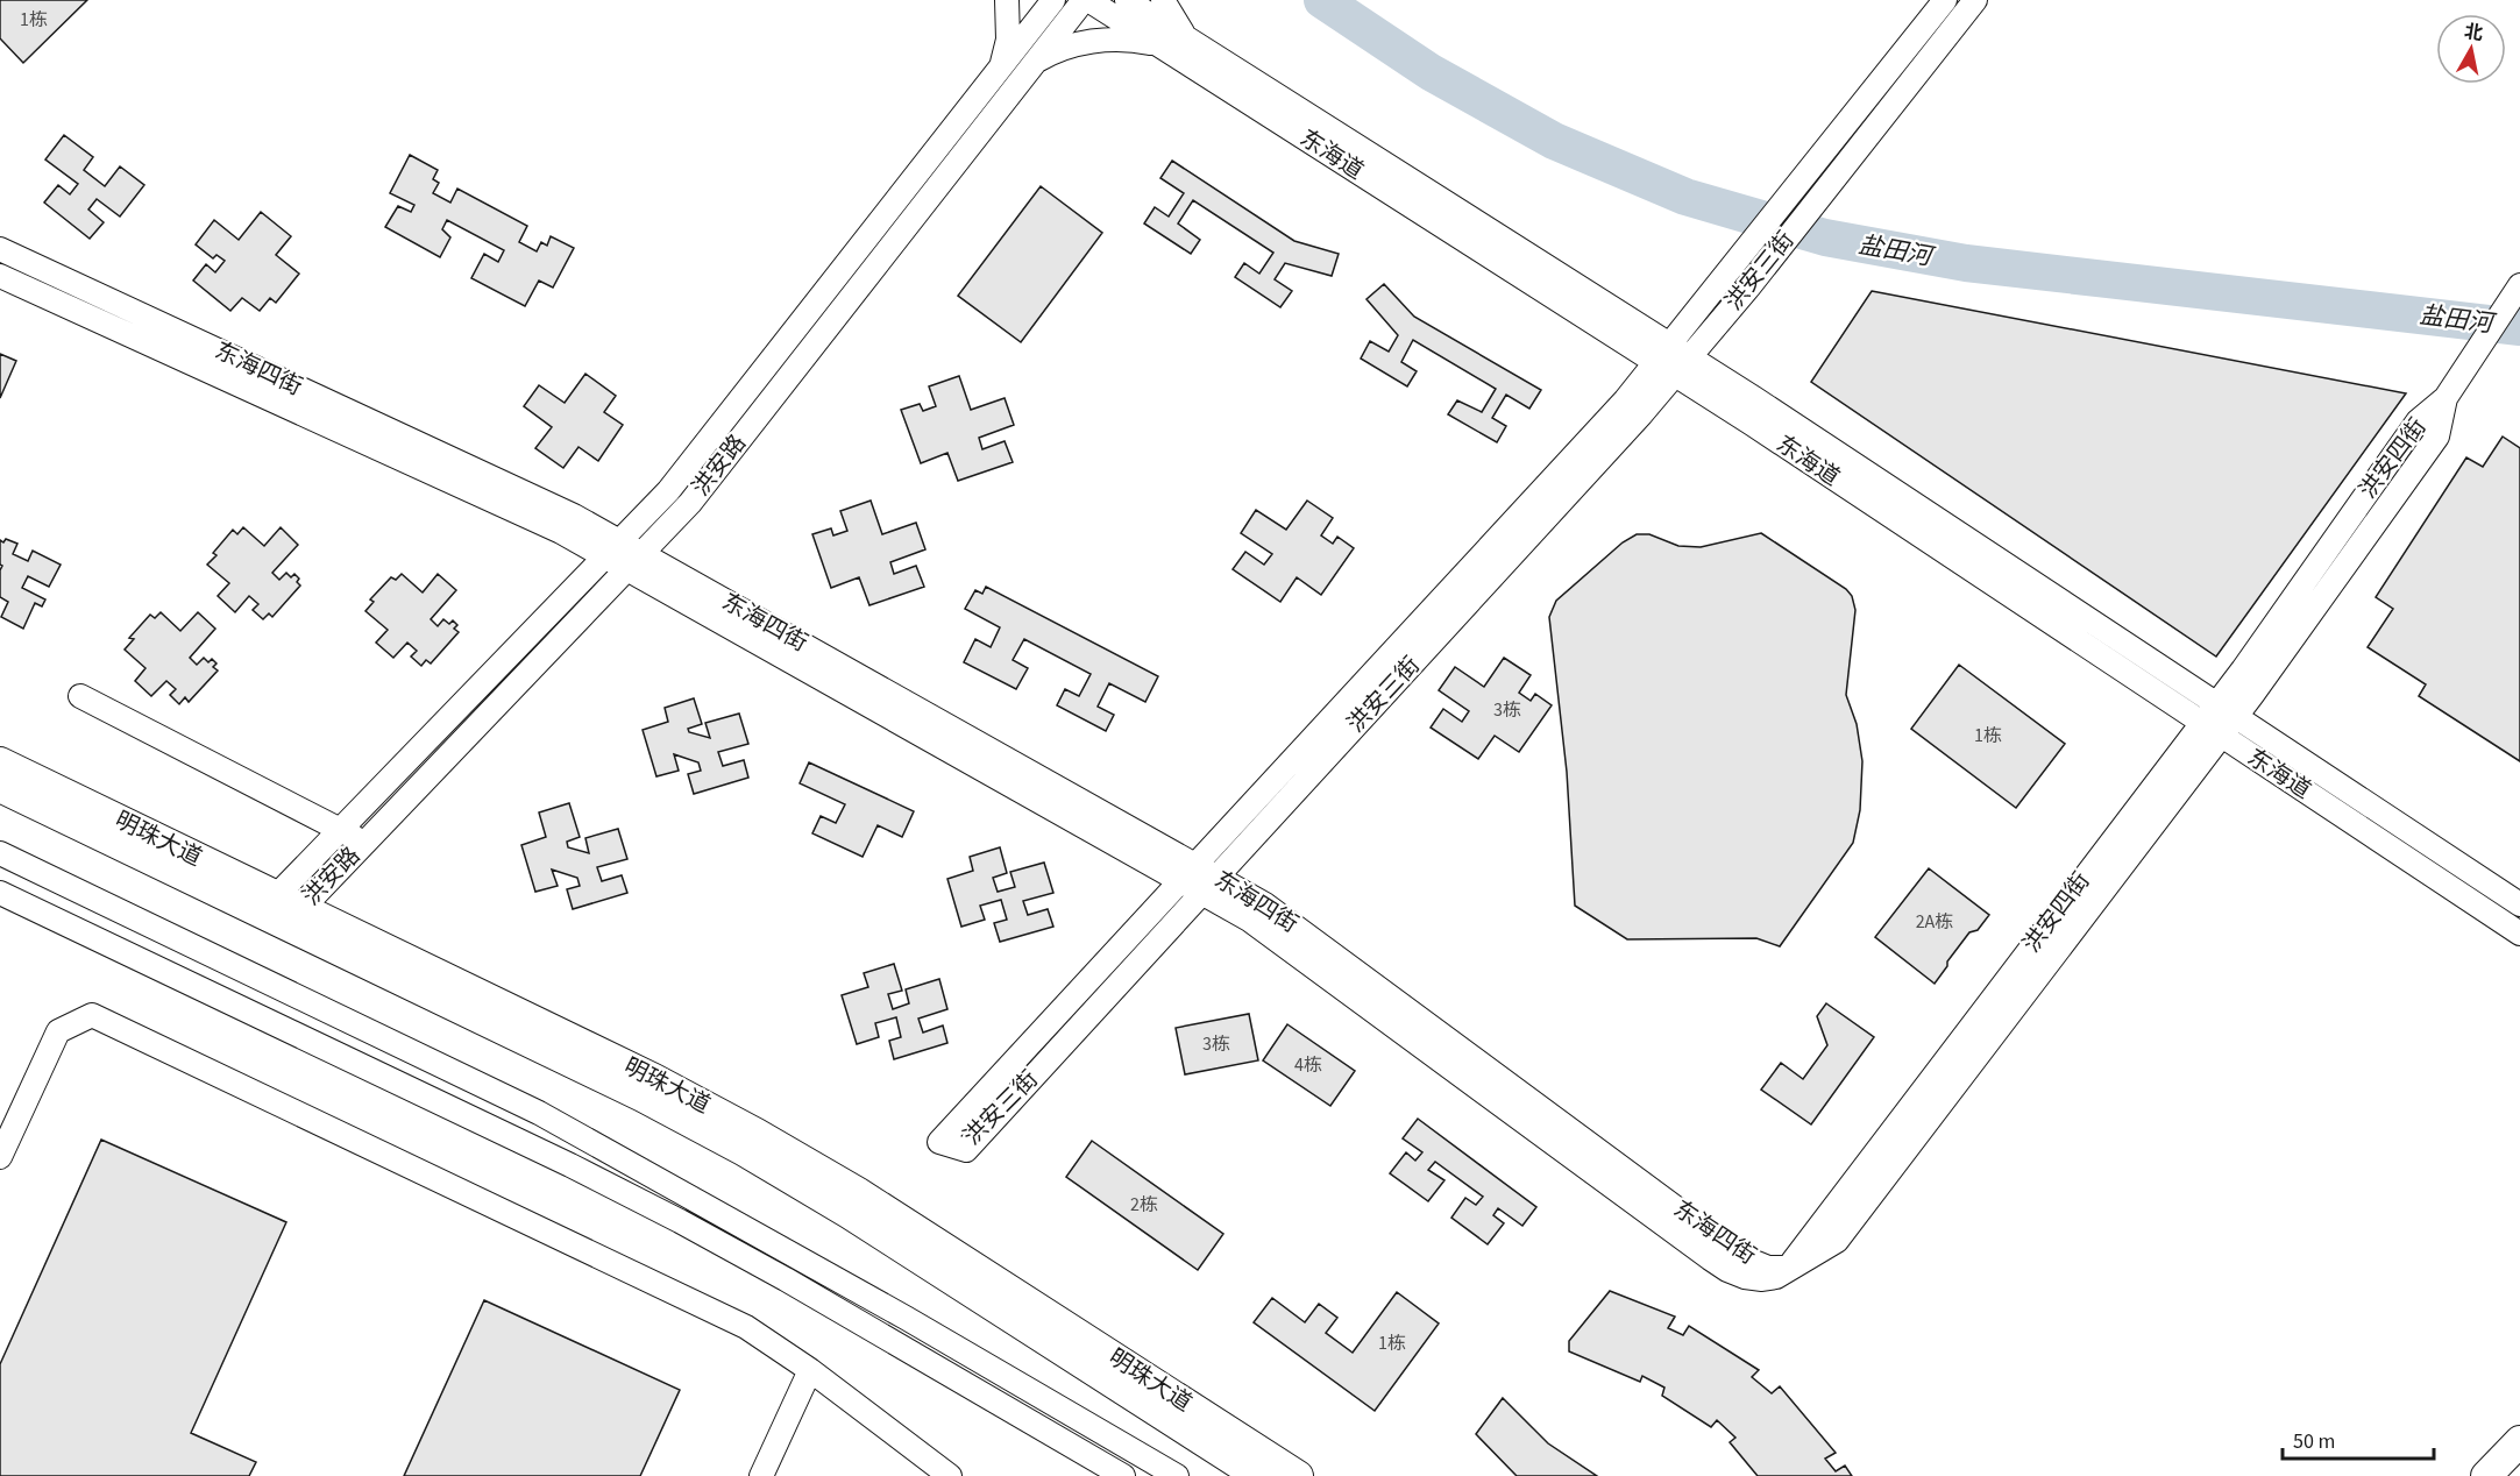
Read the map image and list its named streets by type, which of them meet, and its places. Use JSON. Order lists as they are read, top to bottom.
{
  "streets": {
    "main road": ["明珠大道"],
    "street": [
      "东海道",
      "洪安三街",
      "东海四街",
      "洪安四街",
      "洪安路"
    ]
  },
  "crossings": [
    ["东海道", "洪安三街"],
    ["东海道", "洪安四街"],
    ["东海道", "洪安路"],
    ["洪安三街", "东海四街"],
    ["东海四街", "洪安四街"],
    ["东海四街", "洪安路"],
    ["洪安路", "明珠大道"]
  ],
  "water": ["盐田河"],
  "house_numbers": [
    "1栋",
    "3栋",
    "1栋",
    "2A栋",
    "3栋",
    "4栋",
    "2栋",
    "1栋"
  ],
  "scale_bar": "50 m",
  "north": "top"
}
